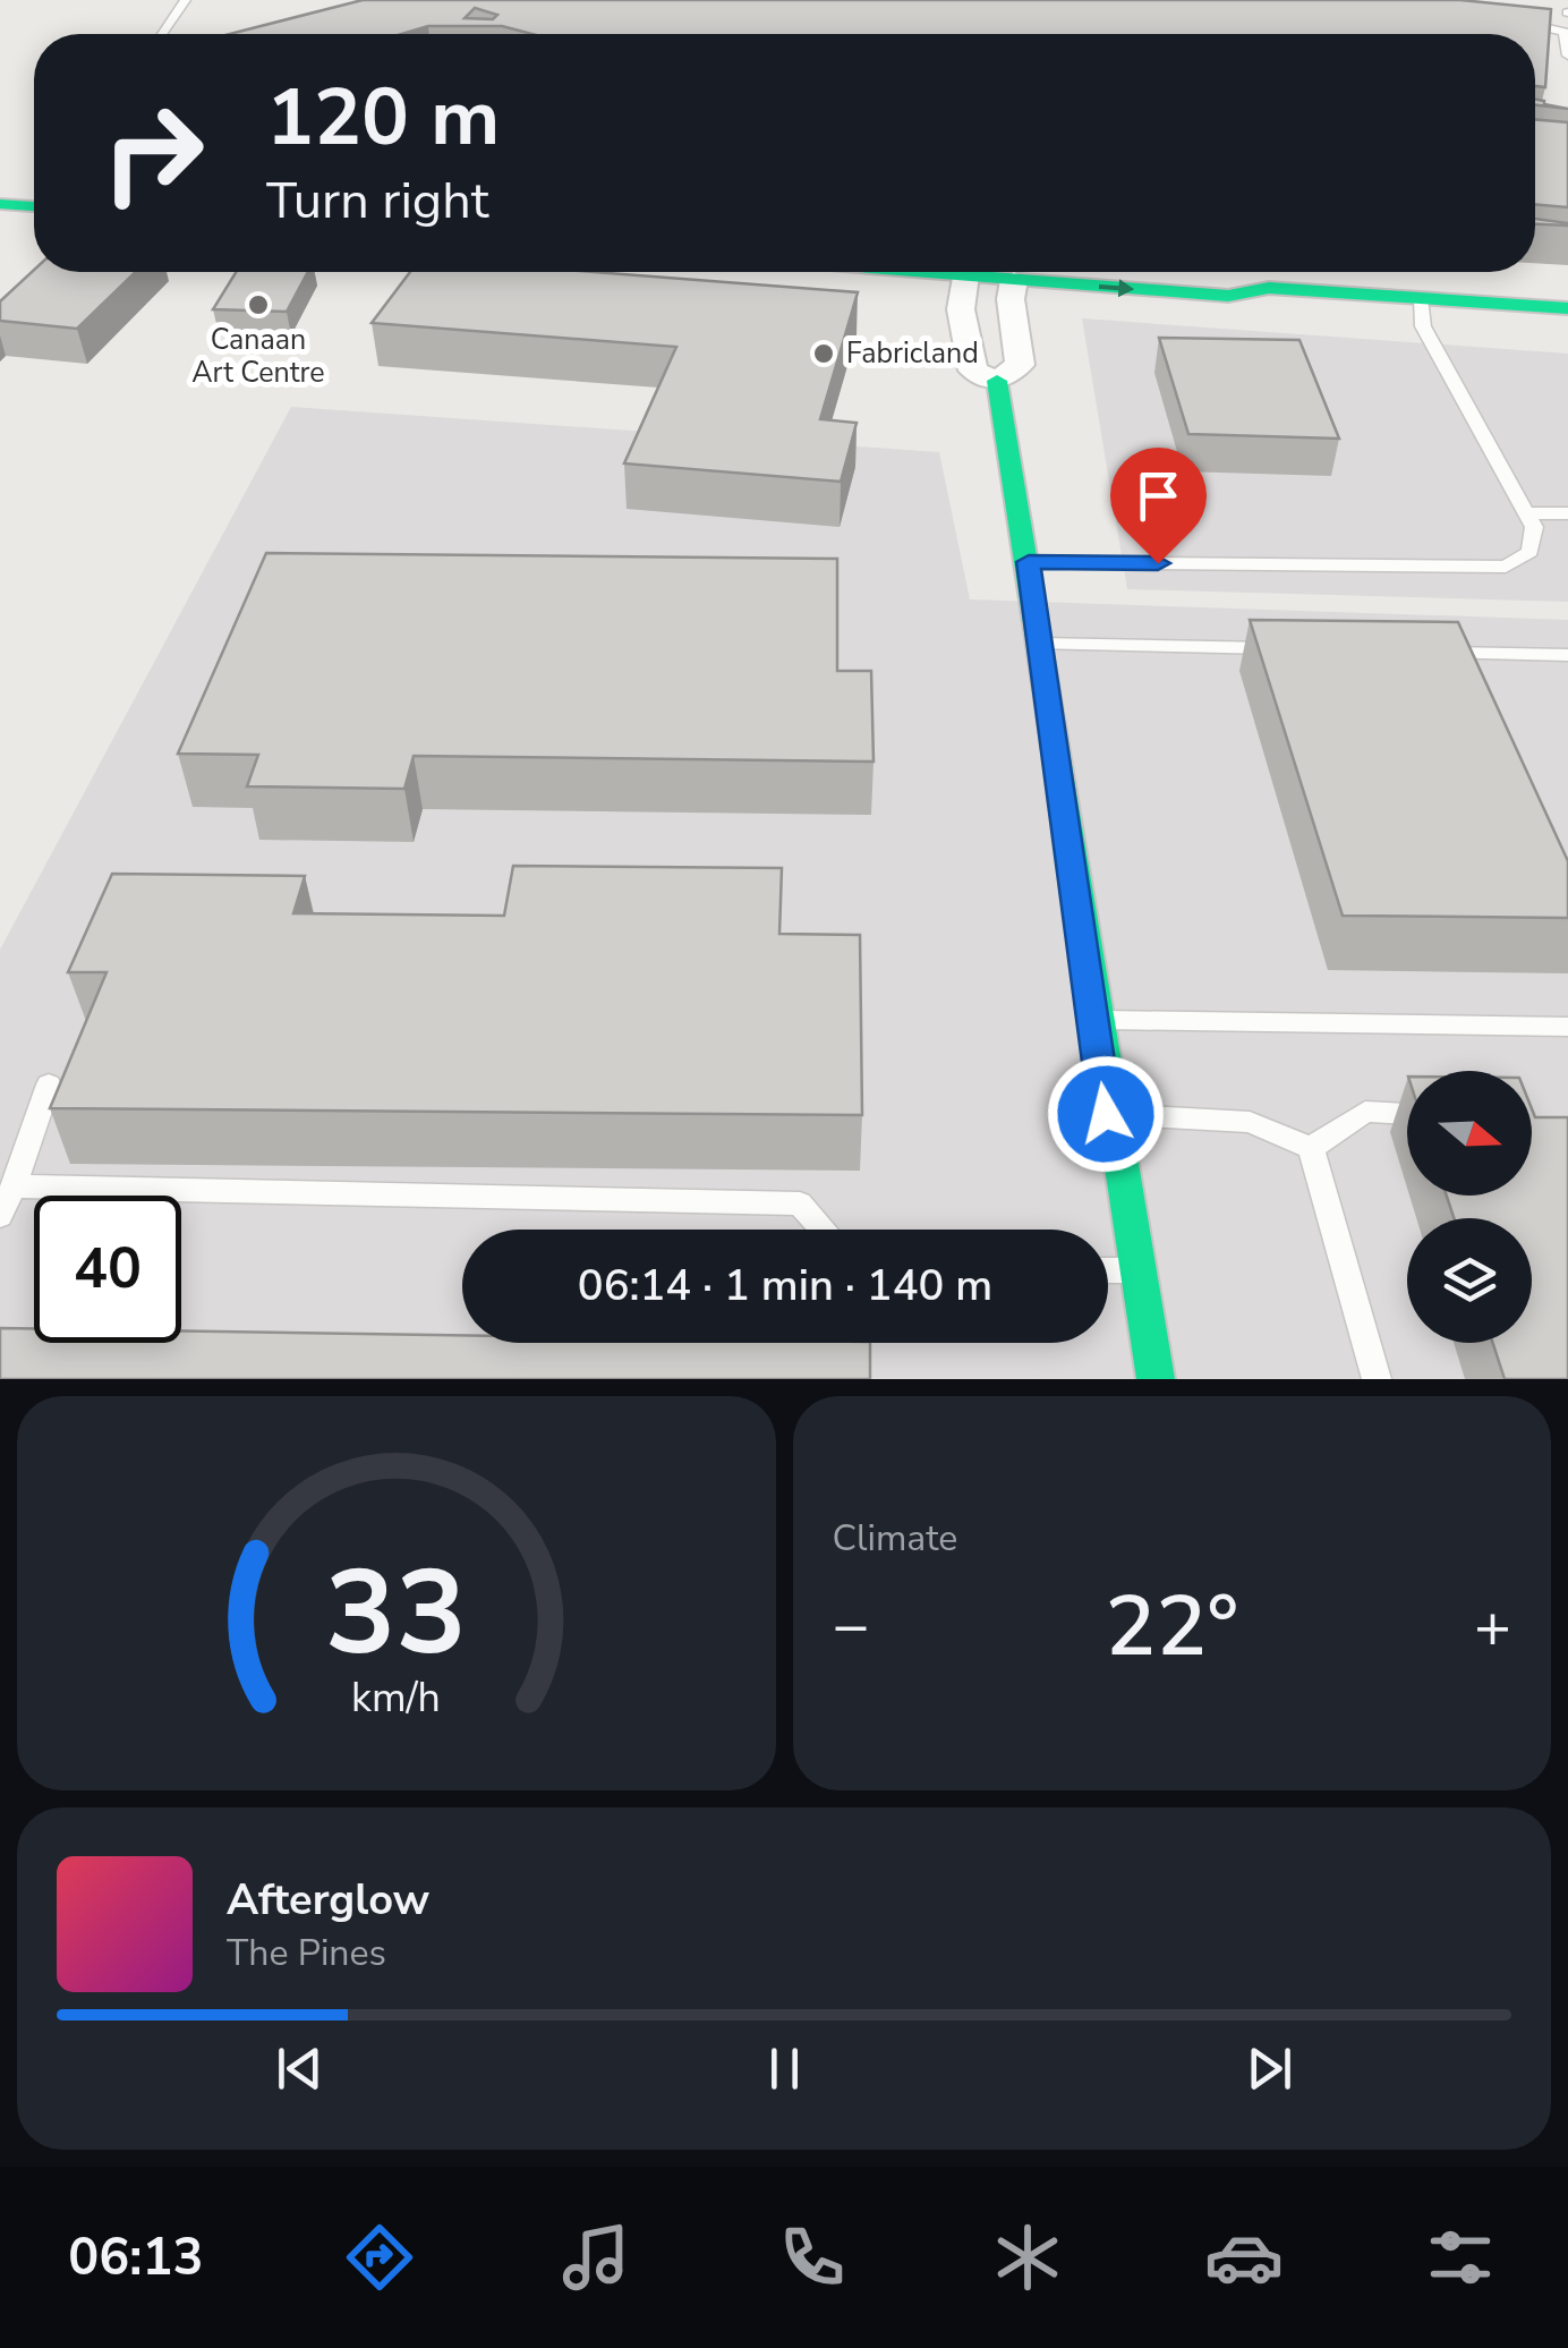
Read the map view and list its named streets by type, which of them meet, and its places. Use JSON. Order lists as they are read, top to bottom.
{
  "places": ["Canaan Art Centre", "Fabricland"],
  "north": "right",
  "page": {
    "turn": ["120 m", "Turn right"],
    "limit": "40",
    "trip": "06:14 · 1 min · 140 m",
    "tile": "Climate",
    "heat": ["−", "22°", "+"],
    "song": ["Afterglow", "The Pines"],
    "tabs": "06:13",
    "gauge": ["33", "km/h"]
  }
}
